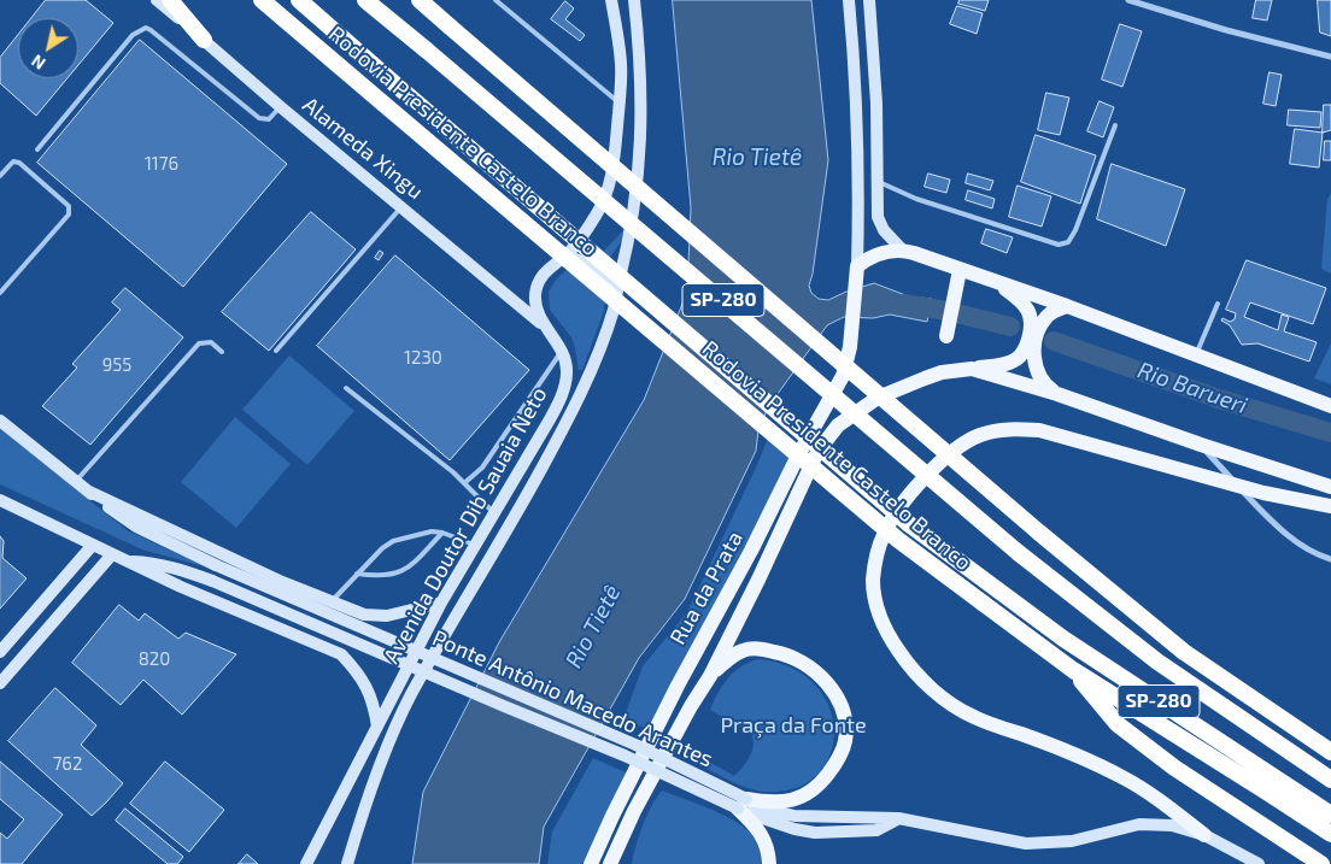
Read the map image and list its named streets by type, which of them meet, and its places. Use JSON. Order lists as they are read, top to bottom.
{
  "streets": {
    "highway": ["Rodovia Presidente Castelo Branco", "SP-280"],
    "main road": [
      "Alameda Xingu",
      "Avenida Doutor Dib Sauaia Neto",
      "Rua da Prata",
      "Ponte Antônio Macedo Arantes"
    ]
  },
  "crossings": [
    ["Alameda Xingu", "Avenida Doutor Dib Sauaia Neto"]
  ],
  "water": ["Rio Tietê", "Rio Barueri"],
  "parks": ["Praça da Fonte"],
  "house_numbers": [
    "1176",
    "1230",
    "955",
    "820",
    "762"
  ],
  "north": "bottom left"
}
